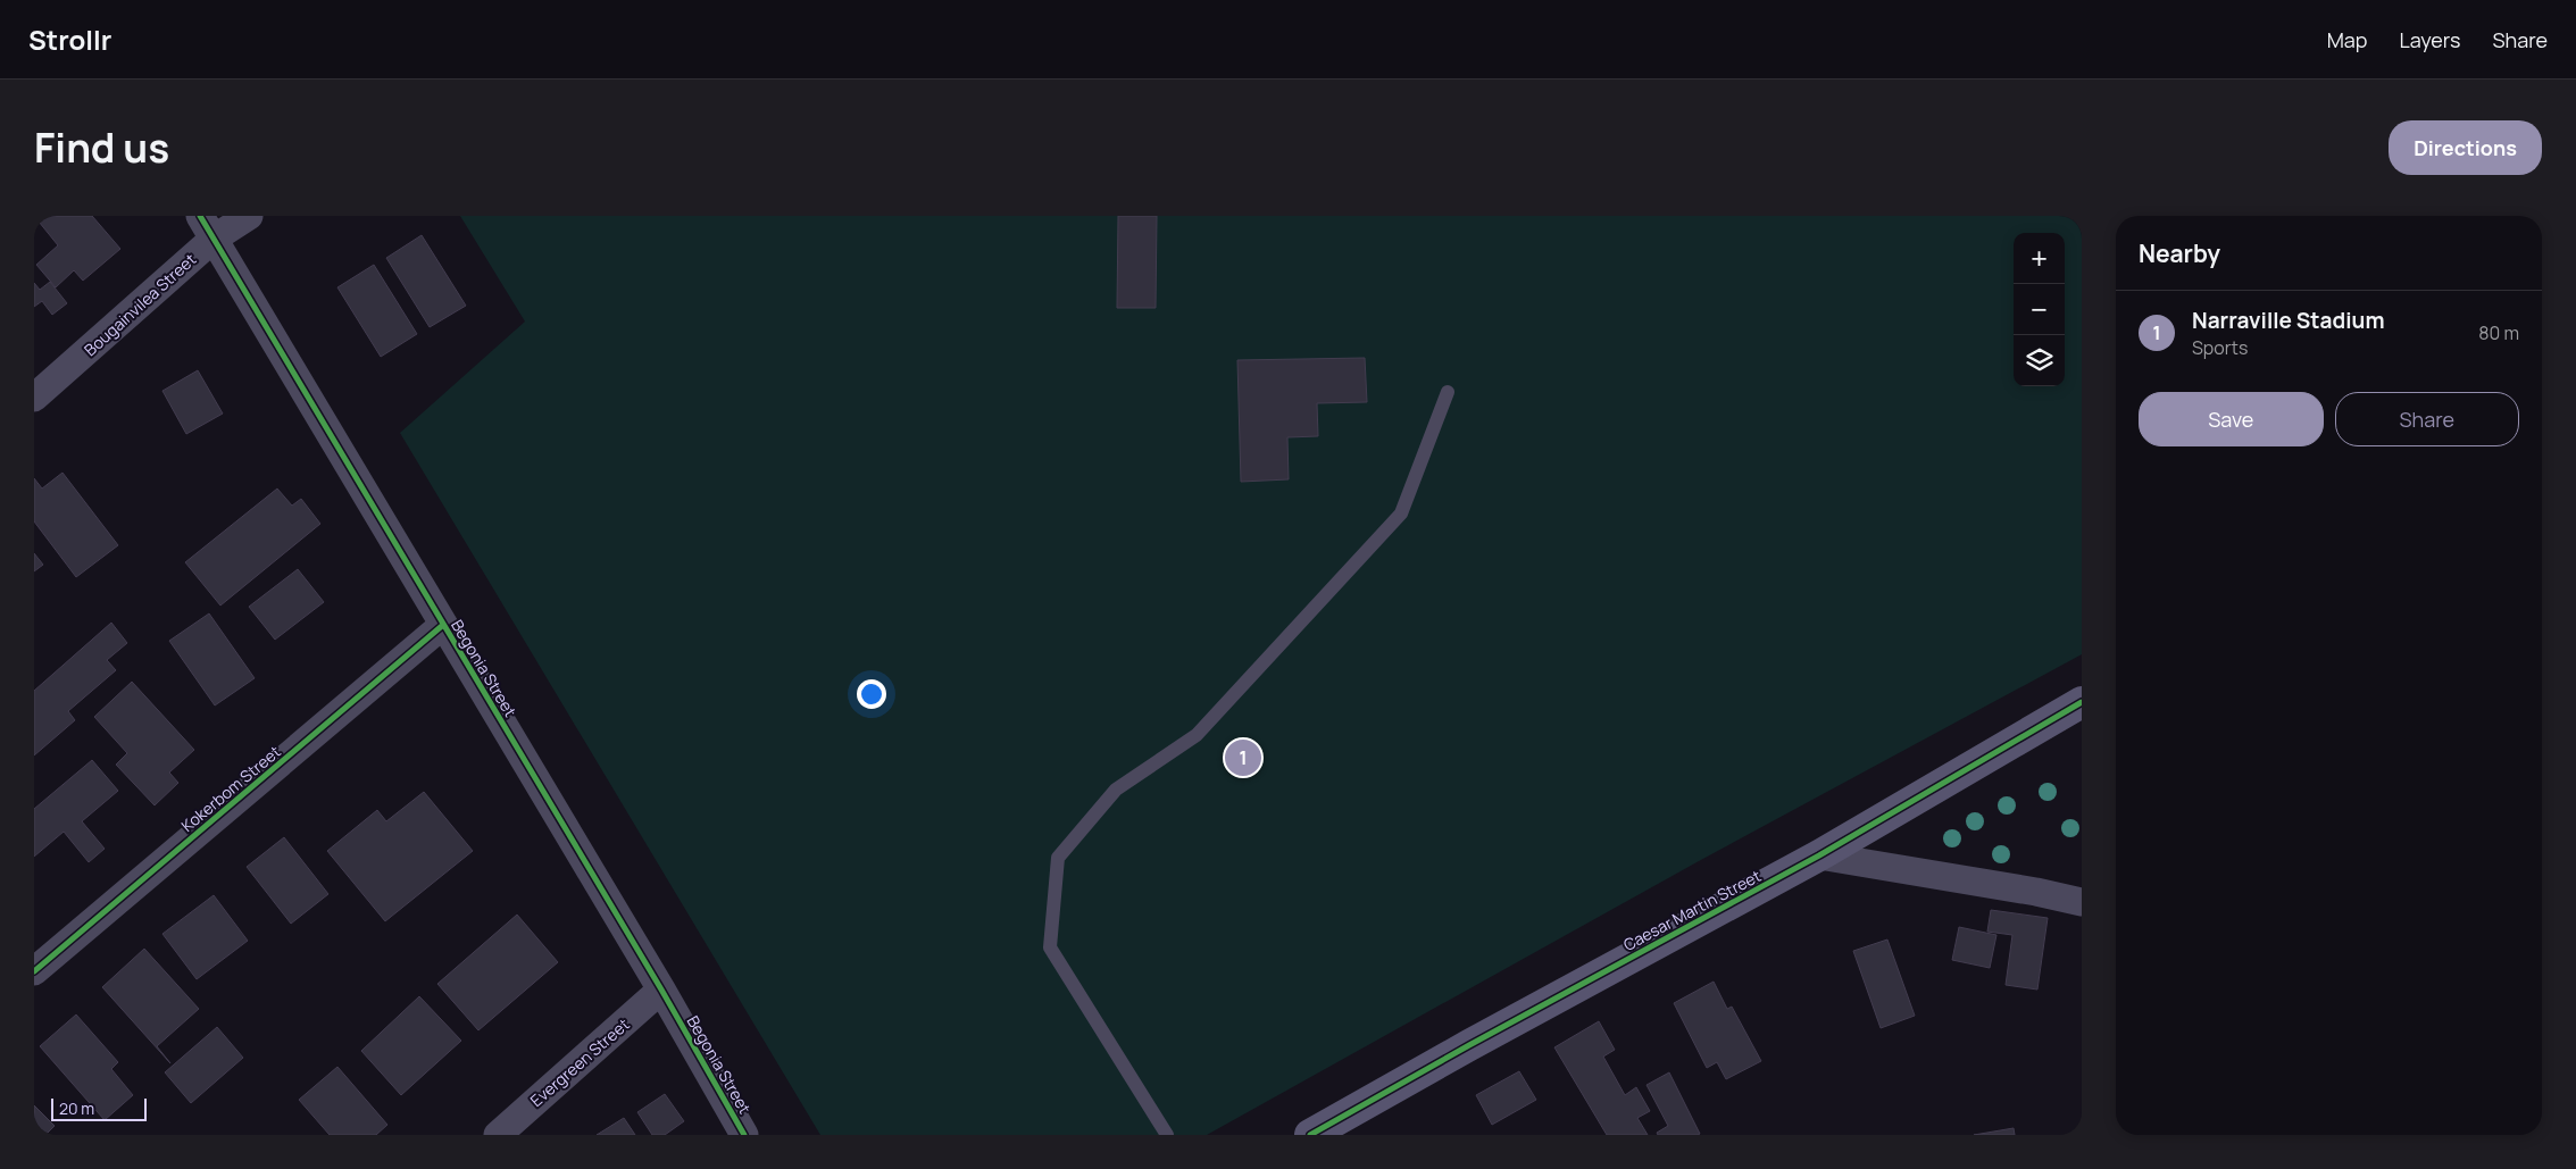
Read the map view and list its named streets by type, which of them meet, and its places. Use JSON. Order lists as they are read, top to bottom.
{
  "streets": {
    "street": [
      "Bougainvilea Street",
      "Begonia Street",
      "Kokerbom Street",
      "Caesar Martin Street",
      "Evergreen Street"
    ]
  },
  "crossings": [
    ["Bougainvilea Street", "Begonia Street"],
    ["Begonia Street", "Kokerbom Street"],
    ["Begonia Street", "Evergreen Street"]
  ],
  "scale_bar": "20 m",
  "page": {
    "header": "Strollr",
    "nav": ["Map", "Layers", "Share"],
    "title": "Find us",
    "buttons": [
      "Directions",
      ["Save", "Share"]
    ],
    "heading": "Nearby",
    "map_buttons": ["+", "−"],
    "list": [
      {
        "mark": "1",
        "name": "Narraville Stadium",
        "note": "Sports",
        "value": "80 m"
      }
    ],
    "pins": "1",
    "scale": "20 m"
  }
}
